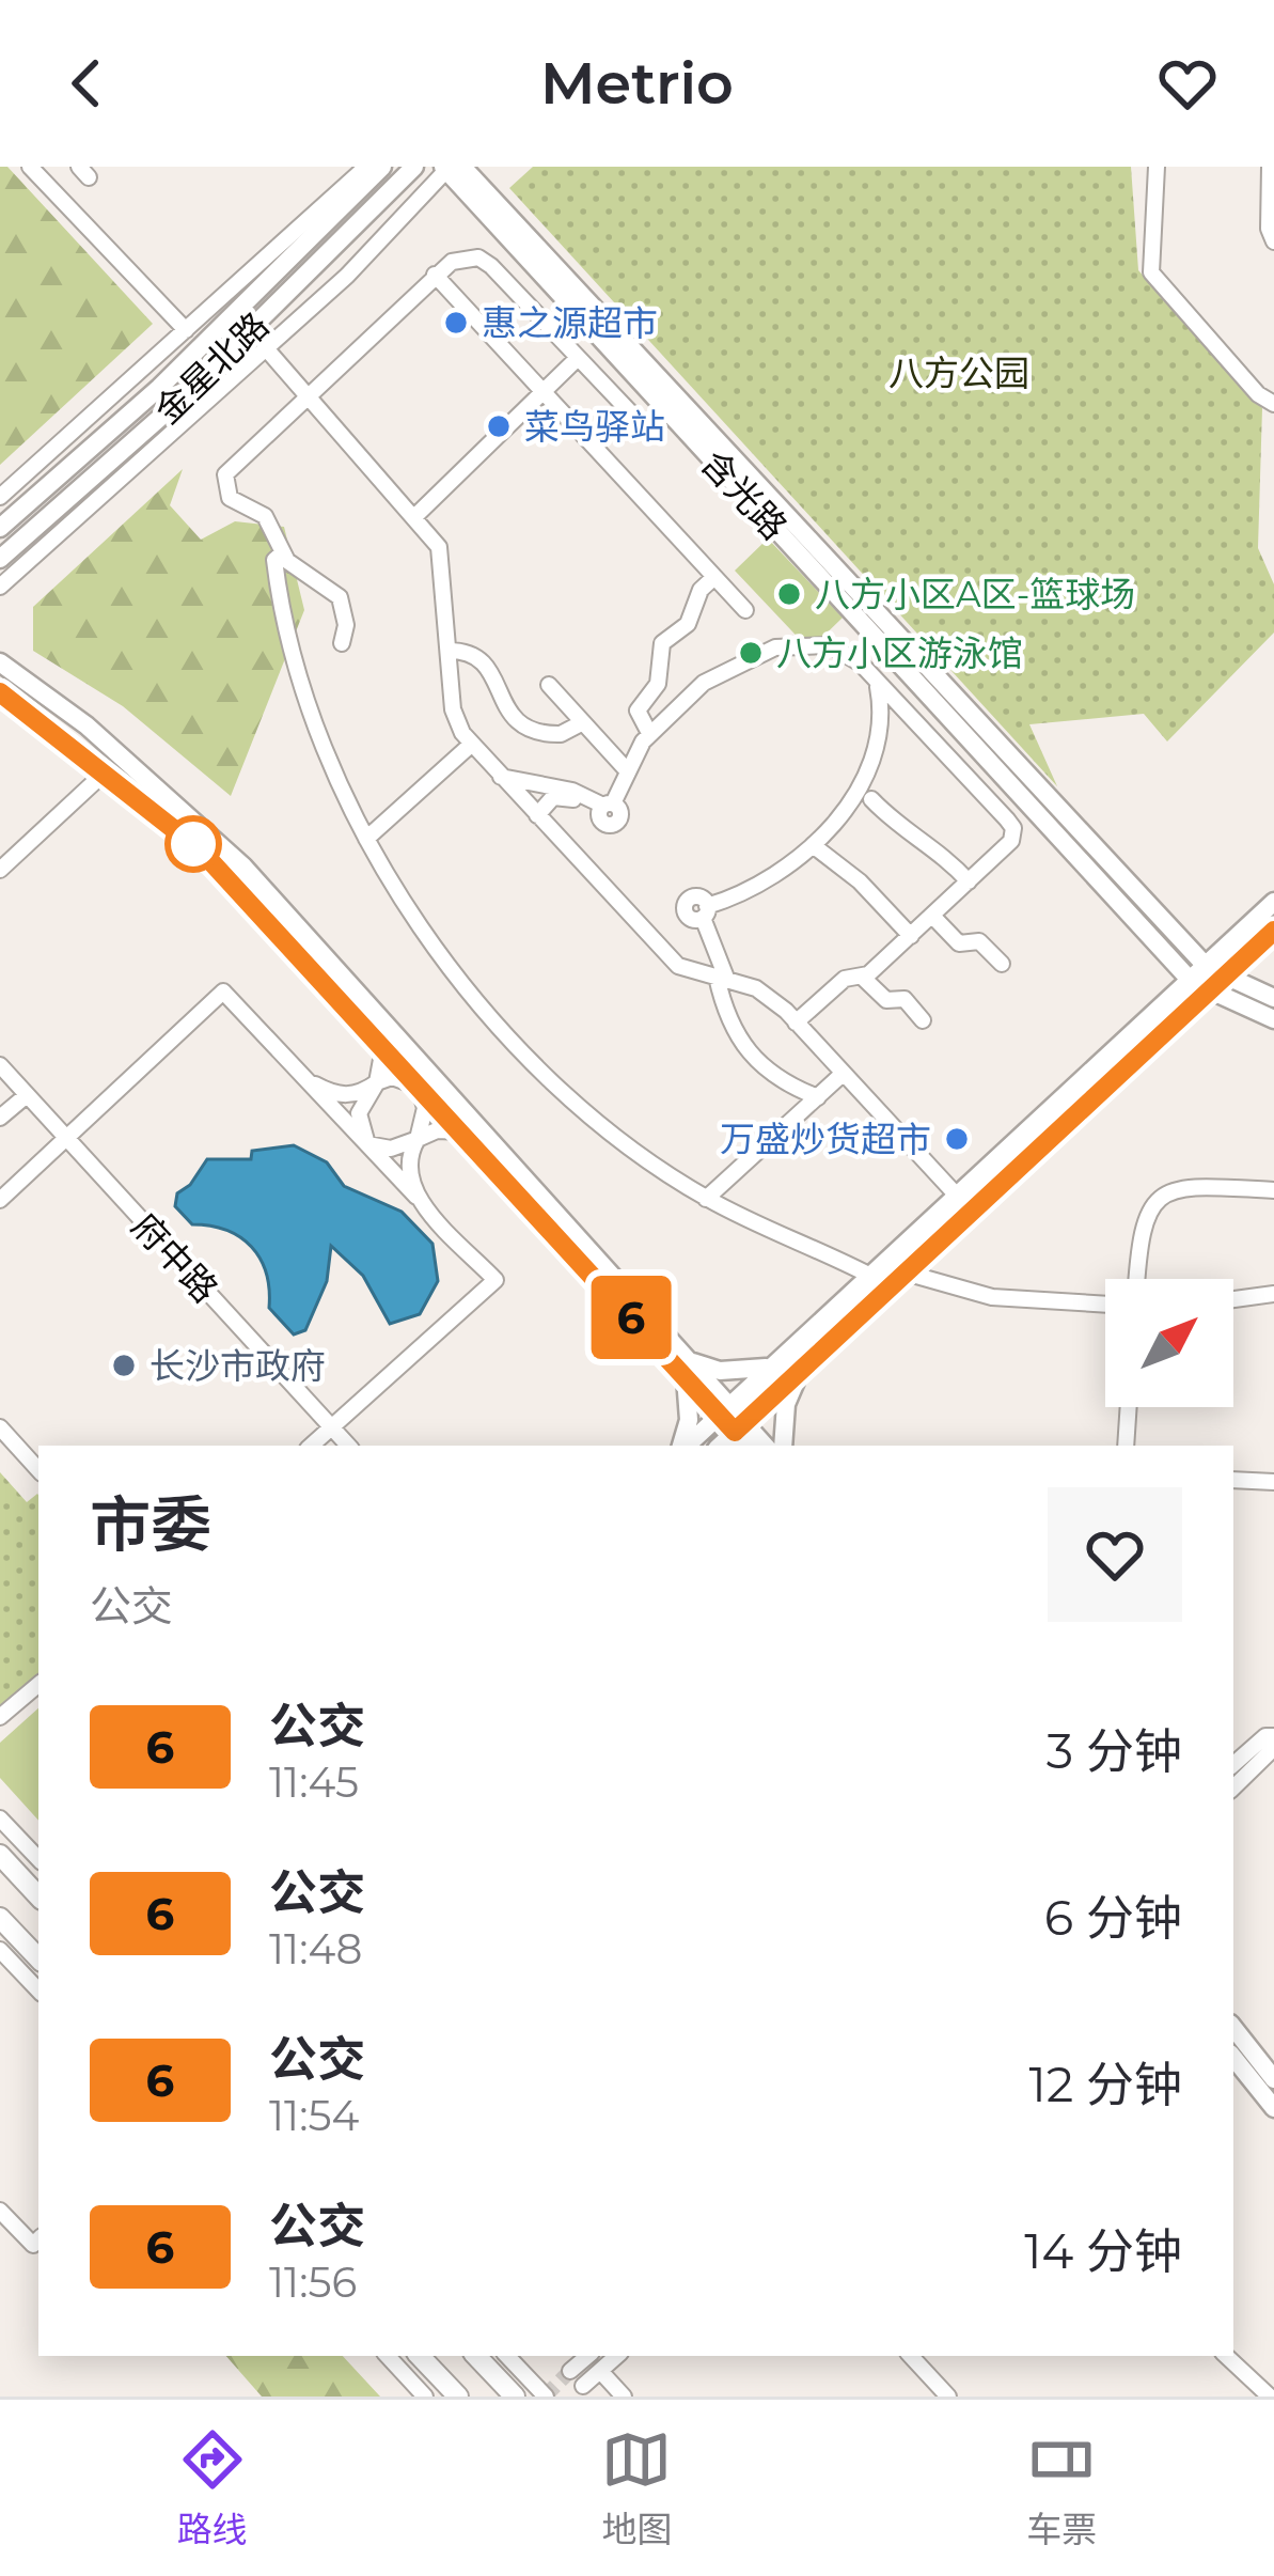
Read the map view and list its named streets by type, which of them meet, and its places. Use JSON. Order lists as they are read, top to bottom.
{
  "streets": {
    "main road": ["金星北路", "含光路"],
    "street": ["府中路"]
  },
  "parks": ["八方公园"],
  "places": [
    "惠之源超市",
    "菜鸟驿站",
    "八方小区A区-篮球场",
    "八方小区游泳馆",
    "万盛炒货超市",
    "长沙市政府"
  ],
  "lines": ["bus line 6"],
  "north": "top right",
  "page": {
    "header": "Metrio",
    "on_map": "6",
    "heading": ["市委", "公交"],
    "list": [
      {
        "mark": "6",
        "name": "公交",
        "note": "11:45",
        "value": "3 分钟"
      },
      {
        "mark": "6",
        "name": "公交",
        "note": "11:48",
        "value": "6 分钟"
      },
      {
        "mark": "6",
        "name": "公交",
        "note": "11:54",
        "value": "12 分钟"
      },
      {
        "mark": "6",
        "name": "公交",
        "note": "11:56",
        "value": "14 分钟"
      }
    ],
    "tabs": ["路线", "地图", "车票"]
  }
}
